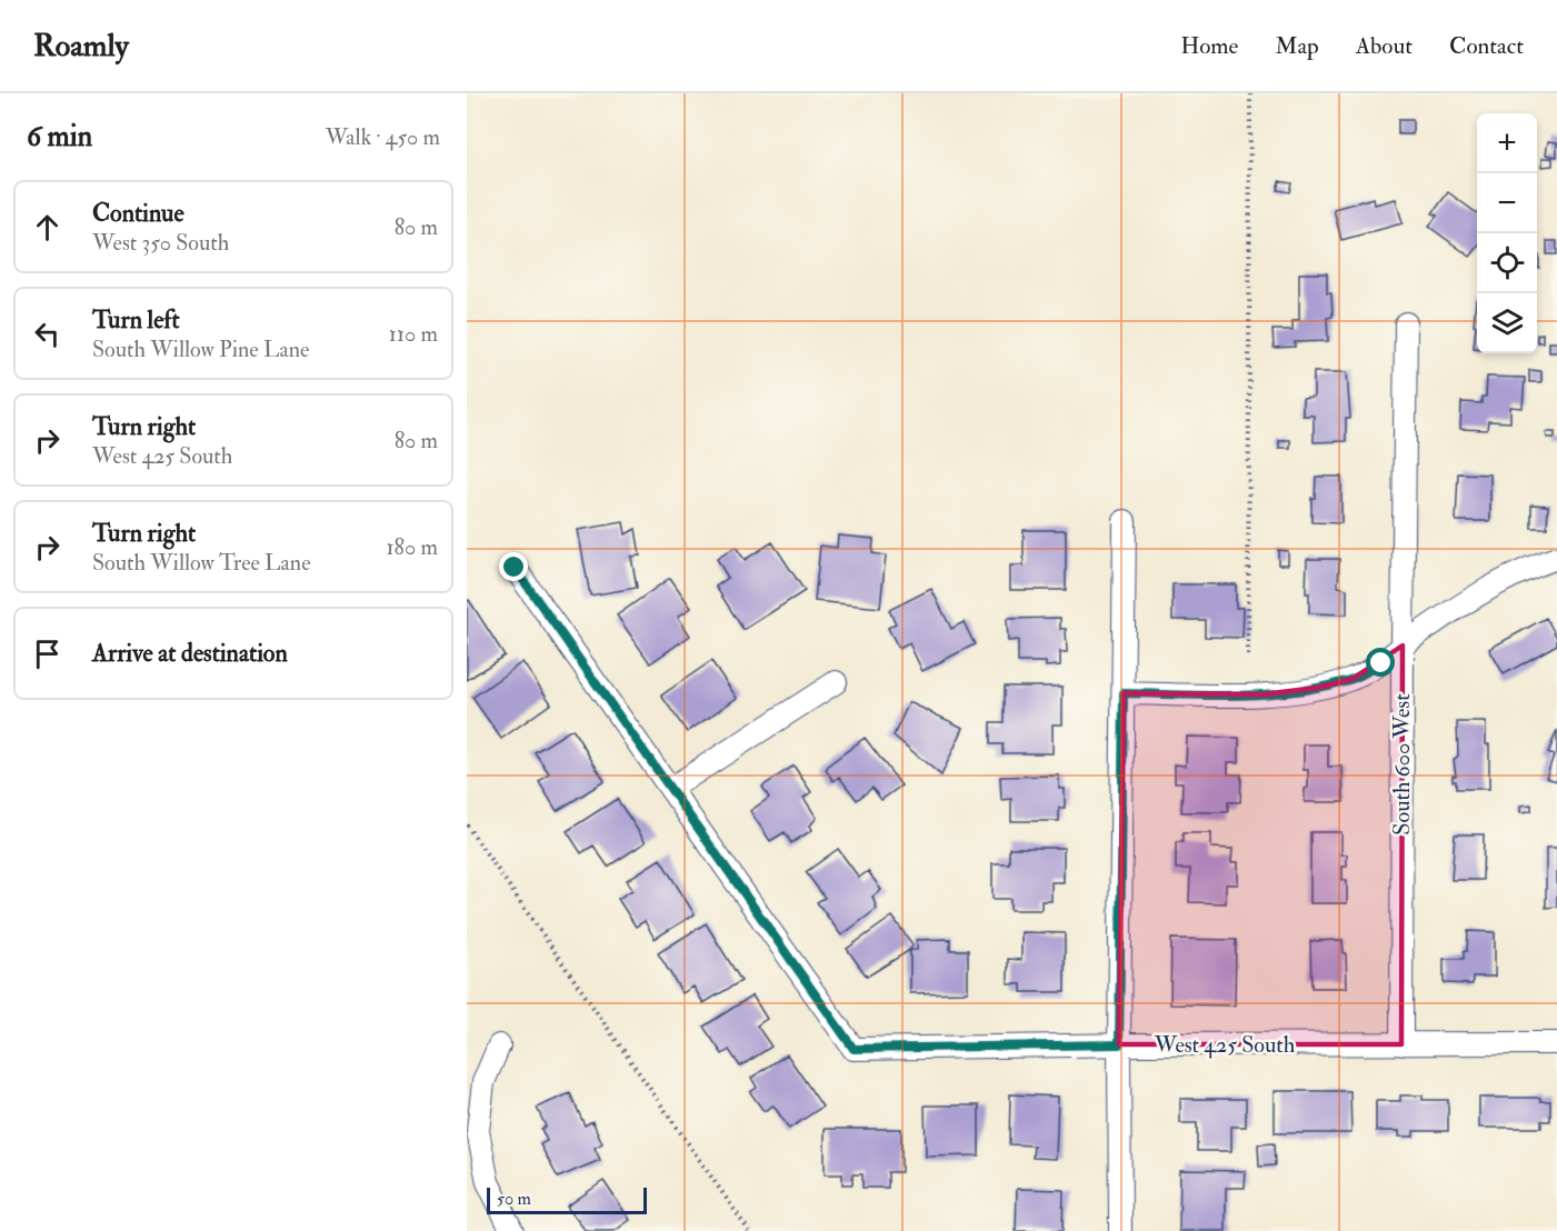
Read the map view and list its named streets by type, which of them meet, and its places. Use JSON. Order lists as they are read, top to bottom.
{
  "streets": {
    "street": ["South 600 West", "West 425 South"]
  },
  "crossings": [
    ["South 600 West", "West 425 South"]
  ],
  "scale_bar": "50 m",
  "page": {
    "header": "Roamly",
    "nav": [
      "Home",
      "Map",
      "About",
      "Contact"
    ],
    "heading": ["6 min", "Walk · 450 m"],
    "map_buttons": ["+", "−"],
    "list": [
      ["Continue", "West 350 South", "80 m"],
      ["Turn left", "South Willow Pine Lane", "110 m"],
      ["Turn right", "West 425 South", "80 m"],
      ["Turn right", "South Willow Tree Lane", "180 m"],
      "Arrive at destination"
    ],
    "scale": "50 m"
  }
}
